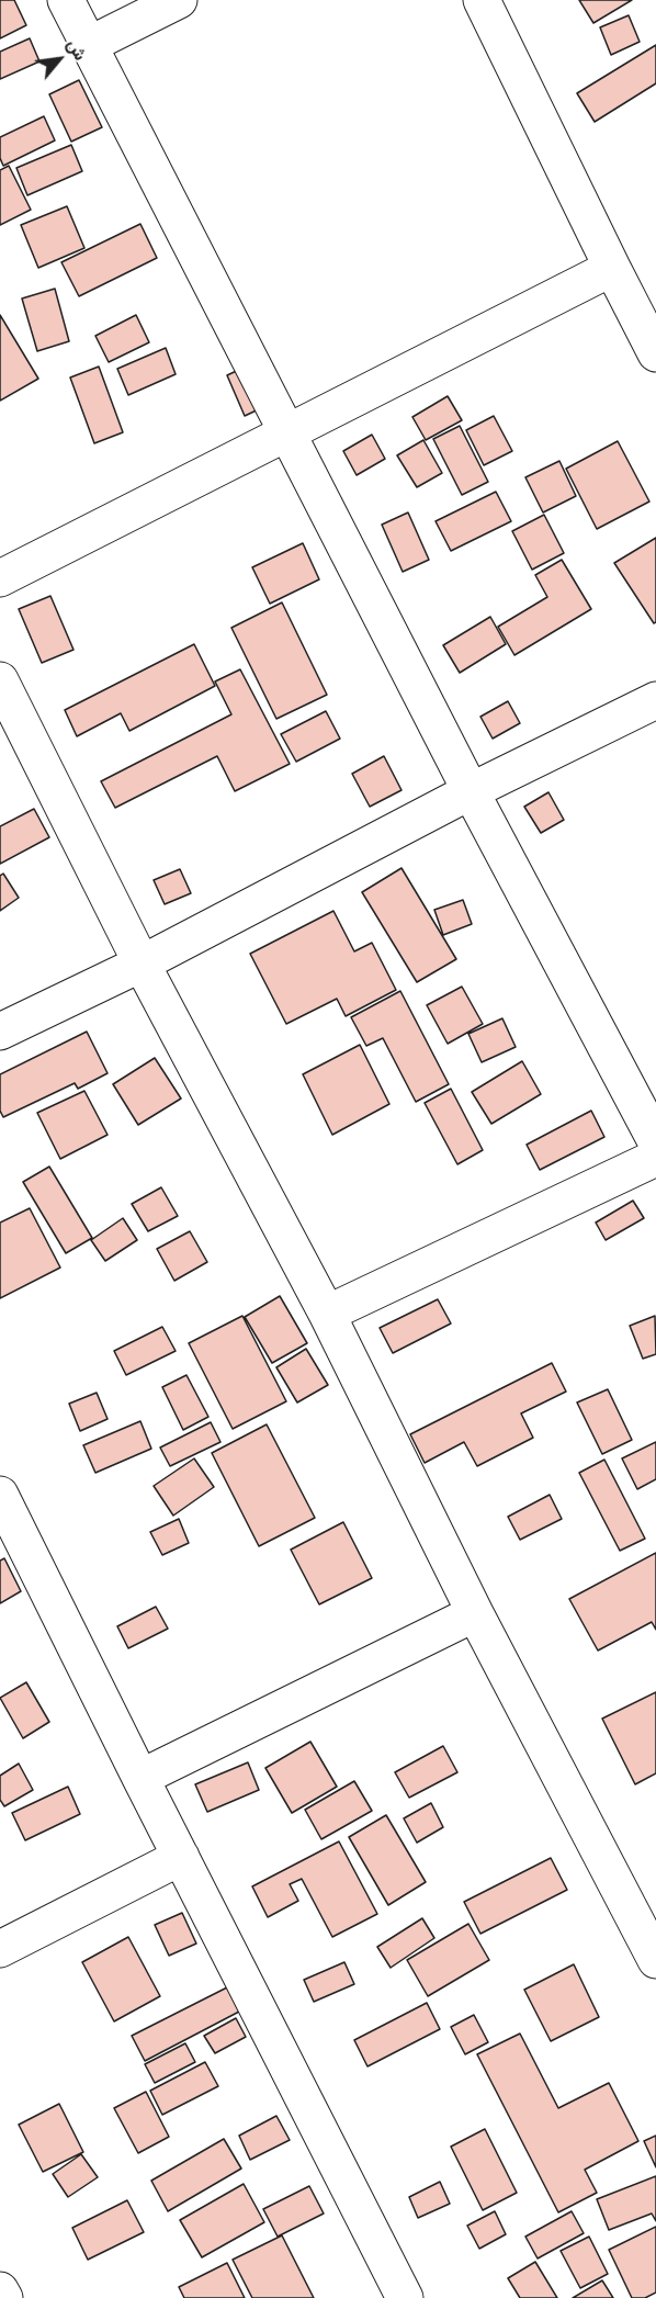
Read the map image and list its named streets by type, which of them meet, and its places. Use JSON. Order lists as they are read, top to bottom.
{
  "north": "top right"
}
